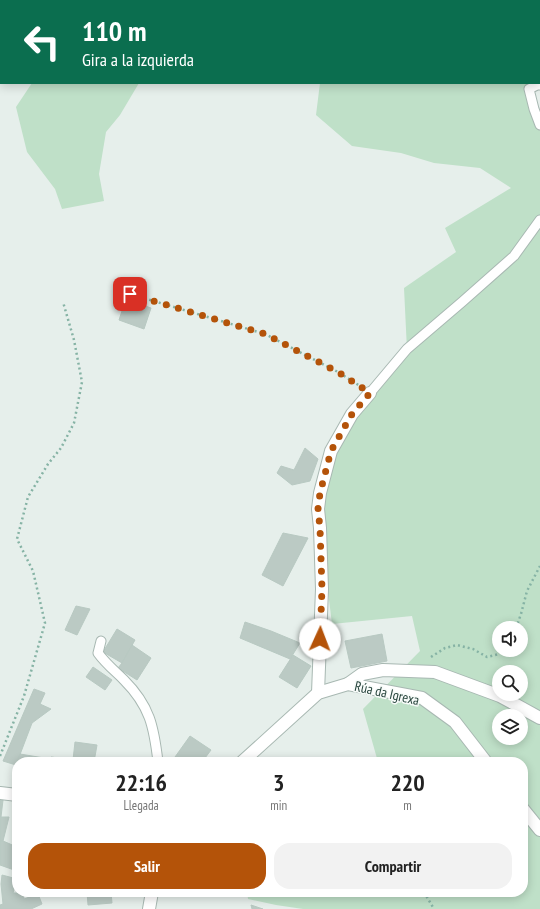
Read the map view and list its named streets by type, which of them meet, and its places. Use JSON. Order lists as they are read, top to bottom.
{
  "streets": {
    "street": ["Rúa da Igrexa"]
  },
  "page": {
    "turn": ["110 m", "Gira a la izquierda"],
    "eta": [
      "22:16",
      "Llegada",
      "3",
      "min",
      "220",
      "m"
    ],
    "buttons": ["Salir", "Compartir"]
  }
}
